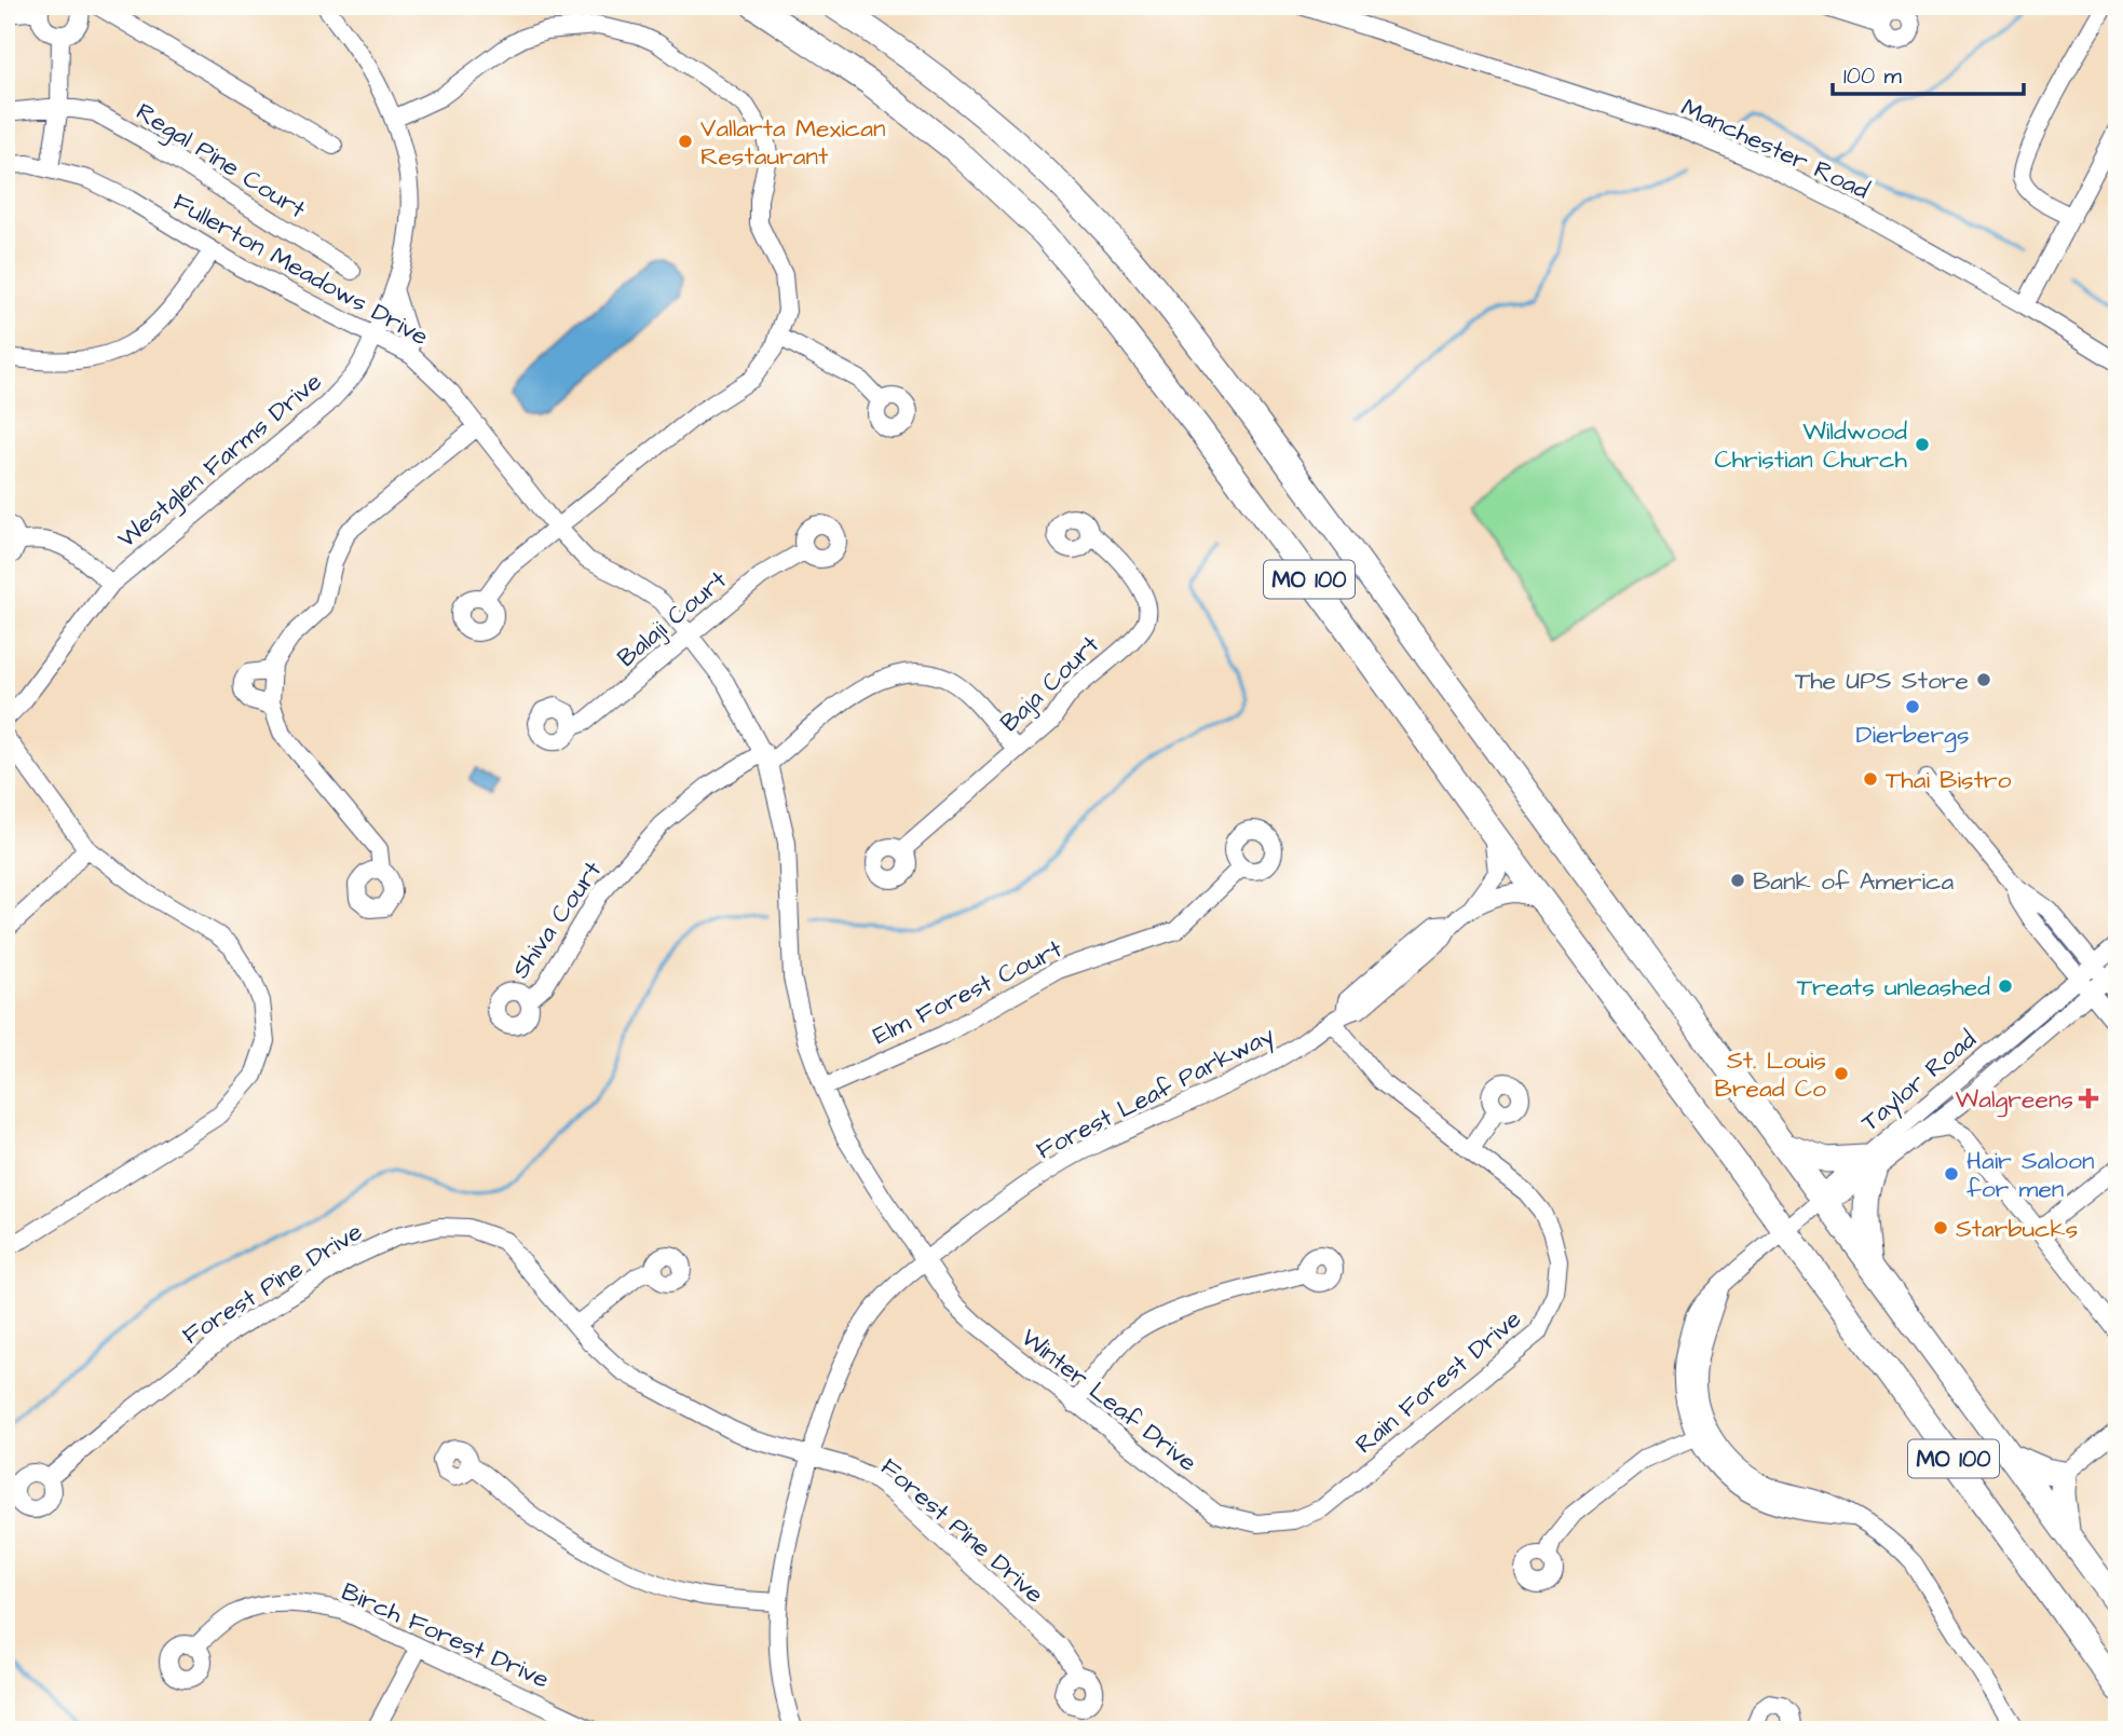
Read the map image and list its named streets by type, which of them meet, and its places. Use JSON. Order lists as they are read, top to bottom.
{
  "streets": {
    "highway": ["MO 100"],
    "street": [
      "Manchester Road",
      "Regal Pine Court",
      "Fullerton Meadows Drive",
      "Westglen Farms Drive",
      "Balaji Court",
      "Baja Court",
      "Shiva Court",
      "Elm Forest Court",
      "Taylor Road",
      "Forest Leaf Parkway",
      "Forest Pine Drive",
      "Rain Forest Drive",
      "Winter Leaf Drive",
      "Birch Forest Drive"
    ]
  },
  "crossings": [
    ["Fullerton Meadows Drive", "Westglen Farms Drive"],
    ["Fullerton Meadows Drive", "Balaji Court"],
    ["Fullerton Meadows Drive", "Shiva Court"],
    ["Fullerton Meadows Drive", "Elm Forest Court"],
    ["Fullerton Meadows Drive", "Forest Leaf Parkway"],
    ["Fullerton Meadows Drive", "Winter Leaf Drive"],
    ["MO 100", "Taylor Road"],
    ["MO 100", "Forest Leaf Parkway"],
    ["Baja Court", "Shiva Court"],
    ["Forest Leaf Parkway", "Forest Pine Drive"],
    ["Forest Leaf Parkway", "Rain Forest Drive"],
    ["Forest Leaf Parkway", "Winter Leaf Drive"],
    ["Rain Forest Drive", "Winter Leaf Drive"]
  ],
  "places": {
    "other": [
      "Vallarta Mexican Restaurant",
      "Wildwood Christian Church",
      "The UPS Store",
      "Dierbergs",
      "Thai Bistro",
      "Bank of America",
      "Treats unleashed",
      "St. Louis Bread Co",
      "Hair Saloon for men",
      "Starbucks"
    ],
    "health": ["Walgreens"]
  },
  "scale_bar": "100 m"
}
